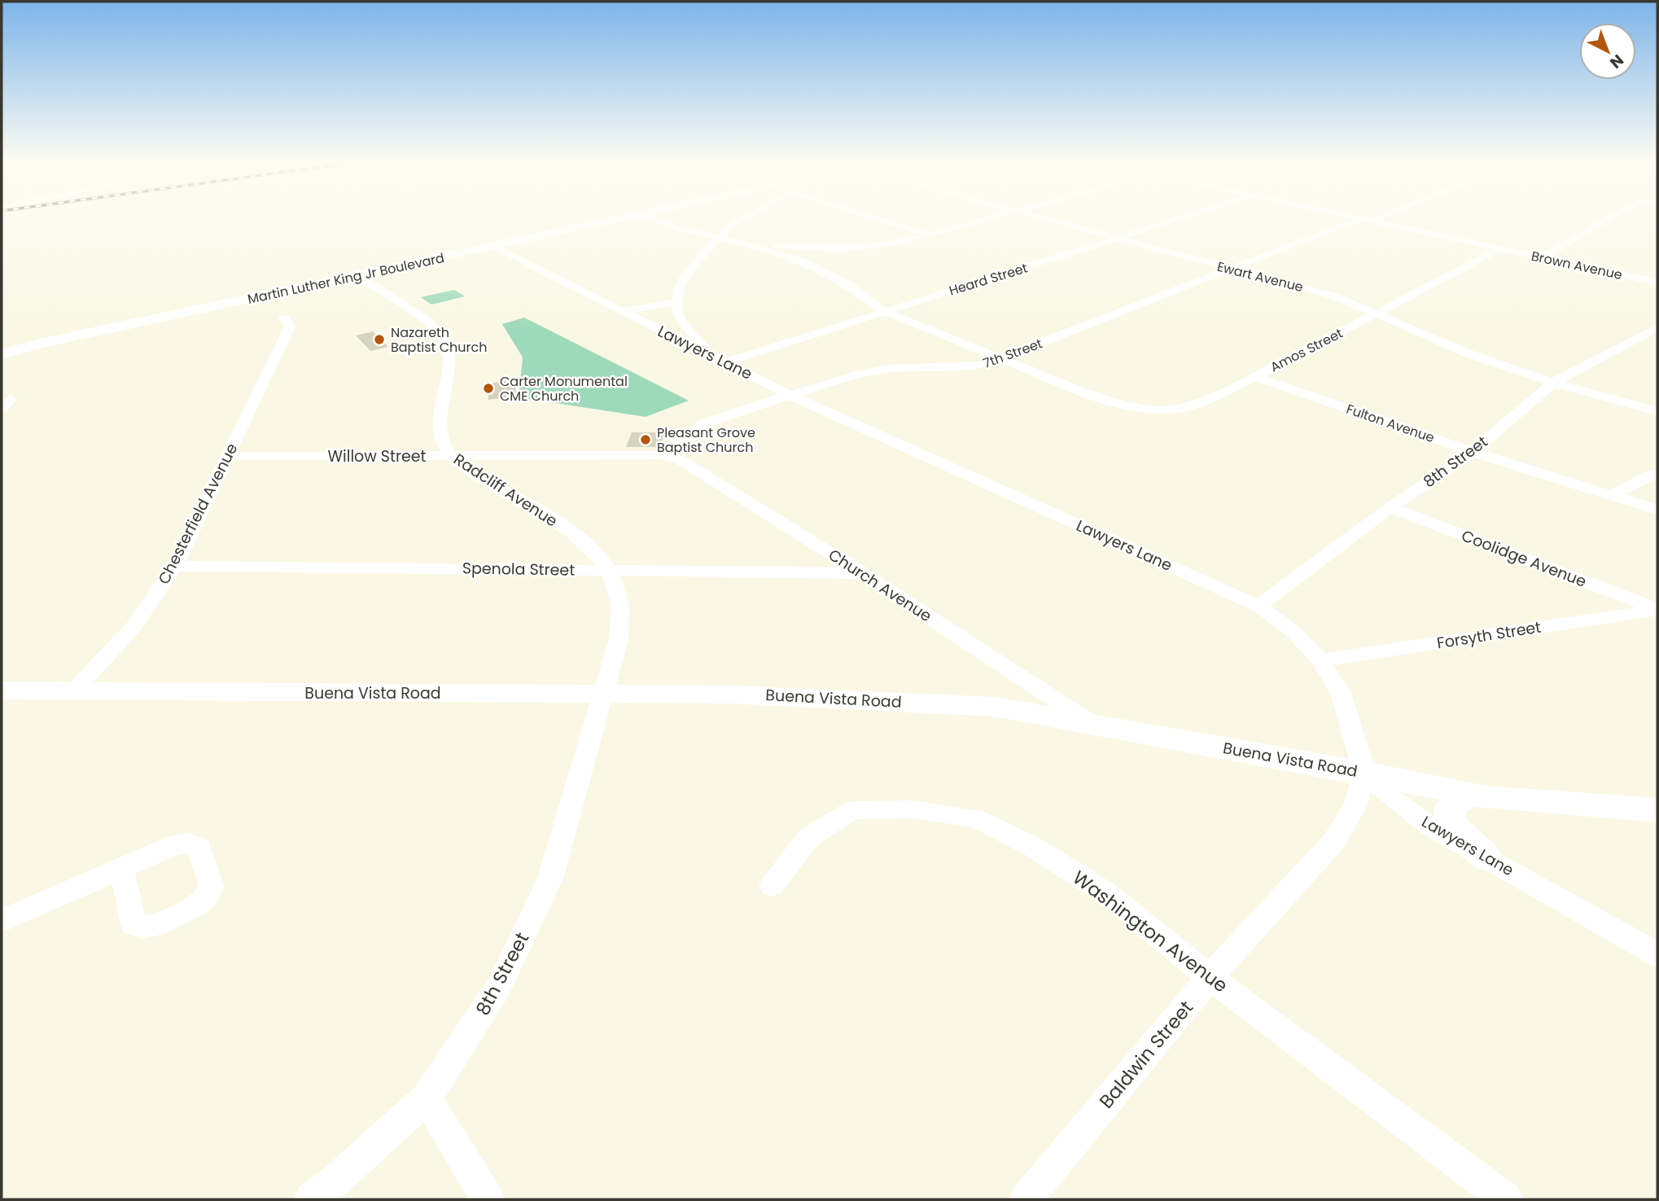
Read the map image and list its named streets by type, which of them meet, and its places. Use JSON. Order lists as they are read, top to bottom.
{
  "streets": {
    "main road": ["Martin Luther King Jr Boulevard", "Buena Vista Road"],
    "street": [
      "Brown Avenue",
      "Ewart Avenue",
      "Heard Street",
      "Amos Street",
      "Lawyers Lane",
      "7th Street",
      "Fulton Avenue",
      "Willow Street",
      "8th Street",
      "Radcliff Avenue",
      "Chesterfield Avenue",
      "Coolidge Avenue",
      "Spenola Street",
      "Church Avenue",
      "Forsyth Street",
      "Washington Avenue",
      "Baldwin Street"
    ]
  },
  "crossings": [
    ["Brown Avenue", "Amos Street"],
    ["Brown Avenue", "7th Street"],
    ["Ewart Avenue", "Heard Street"],
    ["Ewart Avenue", "Amos Street"],
    ["Ewart Avenue", "7th Street"],
    ["Ewart Avenue", "8th Street"],
    ["Martin Luther King Jr Boulevard", "Lawyers Lane"],
    ["Martin Luther King Jr Boulevard", "Radcliff Avenue"],
    ["Heard Street", "Lawyers Lane"],
    ["Amos Street", "7th Street"],
    ["Amos Street", "Fulton Avenue"],
    ["Lawyers Lane", "7th Street"],
    ["Lawyers Lane", "8th Street"],
    ["Lawyers Lane", "Forsyth Street"],
    ["Lawyers Lane", "Buena Vista Road"],
    ["Lawyers Lane", "Baldwin Street"],
    ["7th Street", "Willow Street"],
    ["7th Street", "Church Avenue"],
    ["Fulton Avenue", "8th Street"],
    ["Willow Street", "Radcliff Avenue"],
    ["Willow Street", "Chesterfield Avenue"],
    ["Willow Street", "Church Avenue"],
    ["8th Street", "Radcliff Avenue"],
    ["8th Street", "Coolidge Avenue"],
    ["8th Street", "Buena Vista Road"],
    ["Radcliff Avenue", "Spenola Street"],
    ["Radcliff Avenue", "Buena Vista Road"],
    ["Chesterfield Avenue", "Spenola Street"],
    ["Chesterfield Avenue", "Buena Vista Road"],
    ["Coolidge Avenue", "Forsyth Street"],
    ["Spenola Street", "Church Avenue"],
    ["Church Avenue", "Buena Vista Road"],
    ["Buena Vista Road", "Baldwin Street"],
    ["Washington Avenue", "Baldwin Street"]
  ],
  "places": ["Nazareth Baptist Church", "Carter Monumental CME Church", "Pleasant Grove Baptist Church"],
  "north": "bottom right"
}
